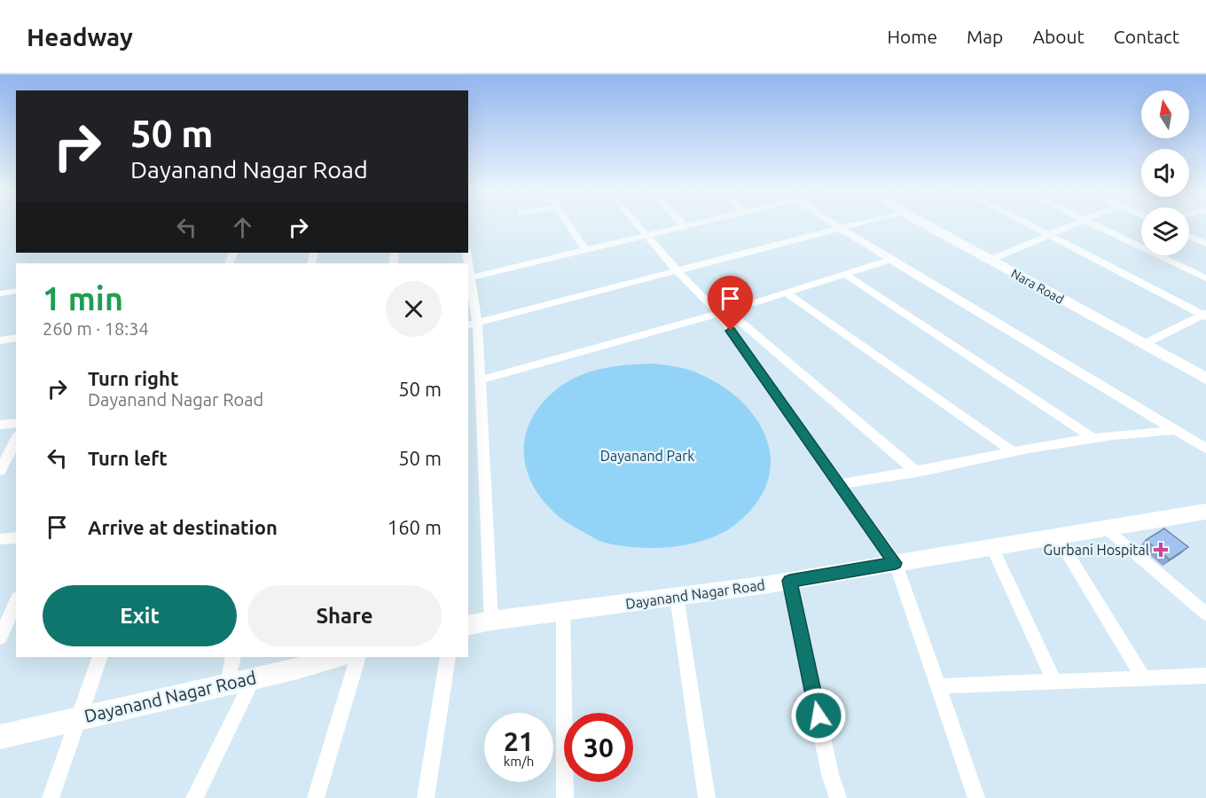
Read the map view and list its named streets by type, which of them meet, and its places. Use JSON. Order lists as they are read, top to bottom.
{
  "streets": {
    "main road": ["Nara Road", "Dayanand Nagar Road"]
  },
  "parks": ["Dayanand Park"],
  "places": {
    "health": ["Gurbani Hospital"]
  },
  "north": "top",
  "page": {
    "header": "Headway",
    "nav": [
      "Home",
      "Map",
      "About",
      "Contact"
    ],
    "turn": ["50 m", "Dayanand Nagar Road"],
    "heading": ["1 min", "260 m · 18:34"],
    "list": [
      {
        "name": "Turn right",
        "note": "Dayanand Nagar Road",
        "value": "50 m"
      },
      {
        "name": "Turn left",
        "value": "50 m"
      },
      {
        "name": "Arrive at destination",
        "value": "160 m"
      }
    ],
    "buttons": ["Exit", "Share"],
    "speed": "21 km/h",
    "limit": "30"
  }
}
